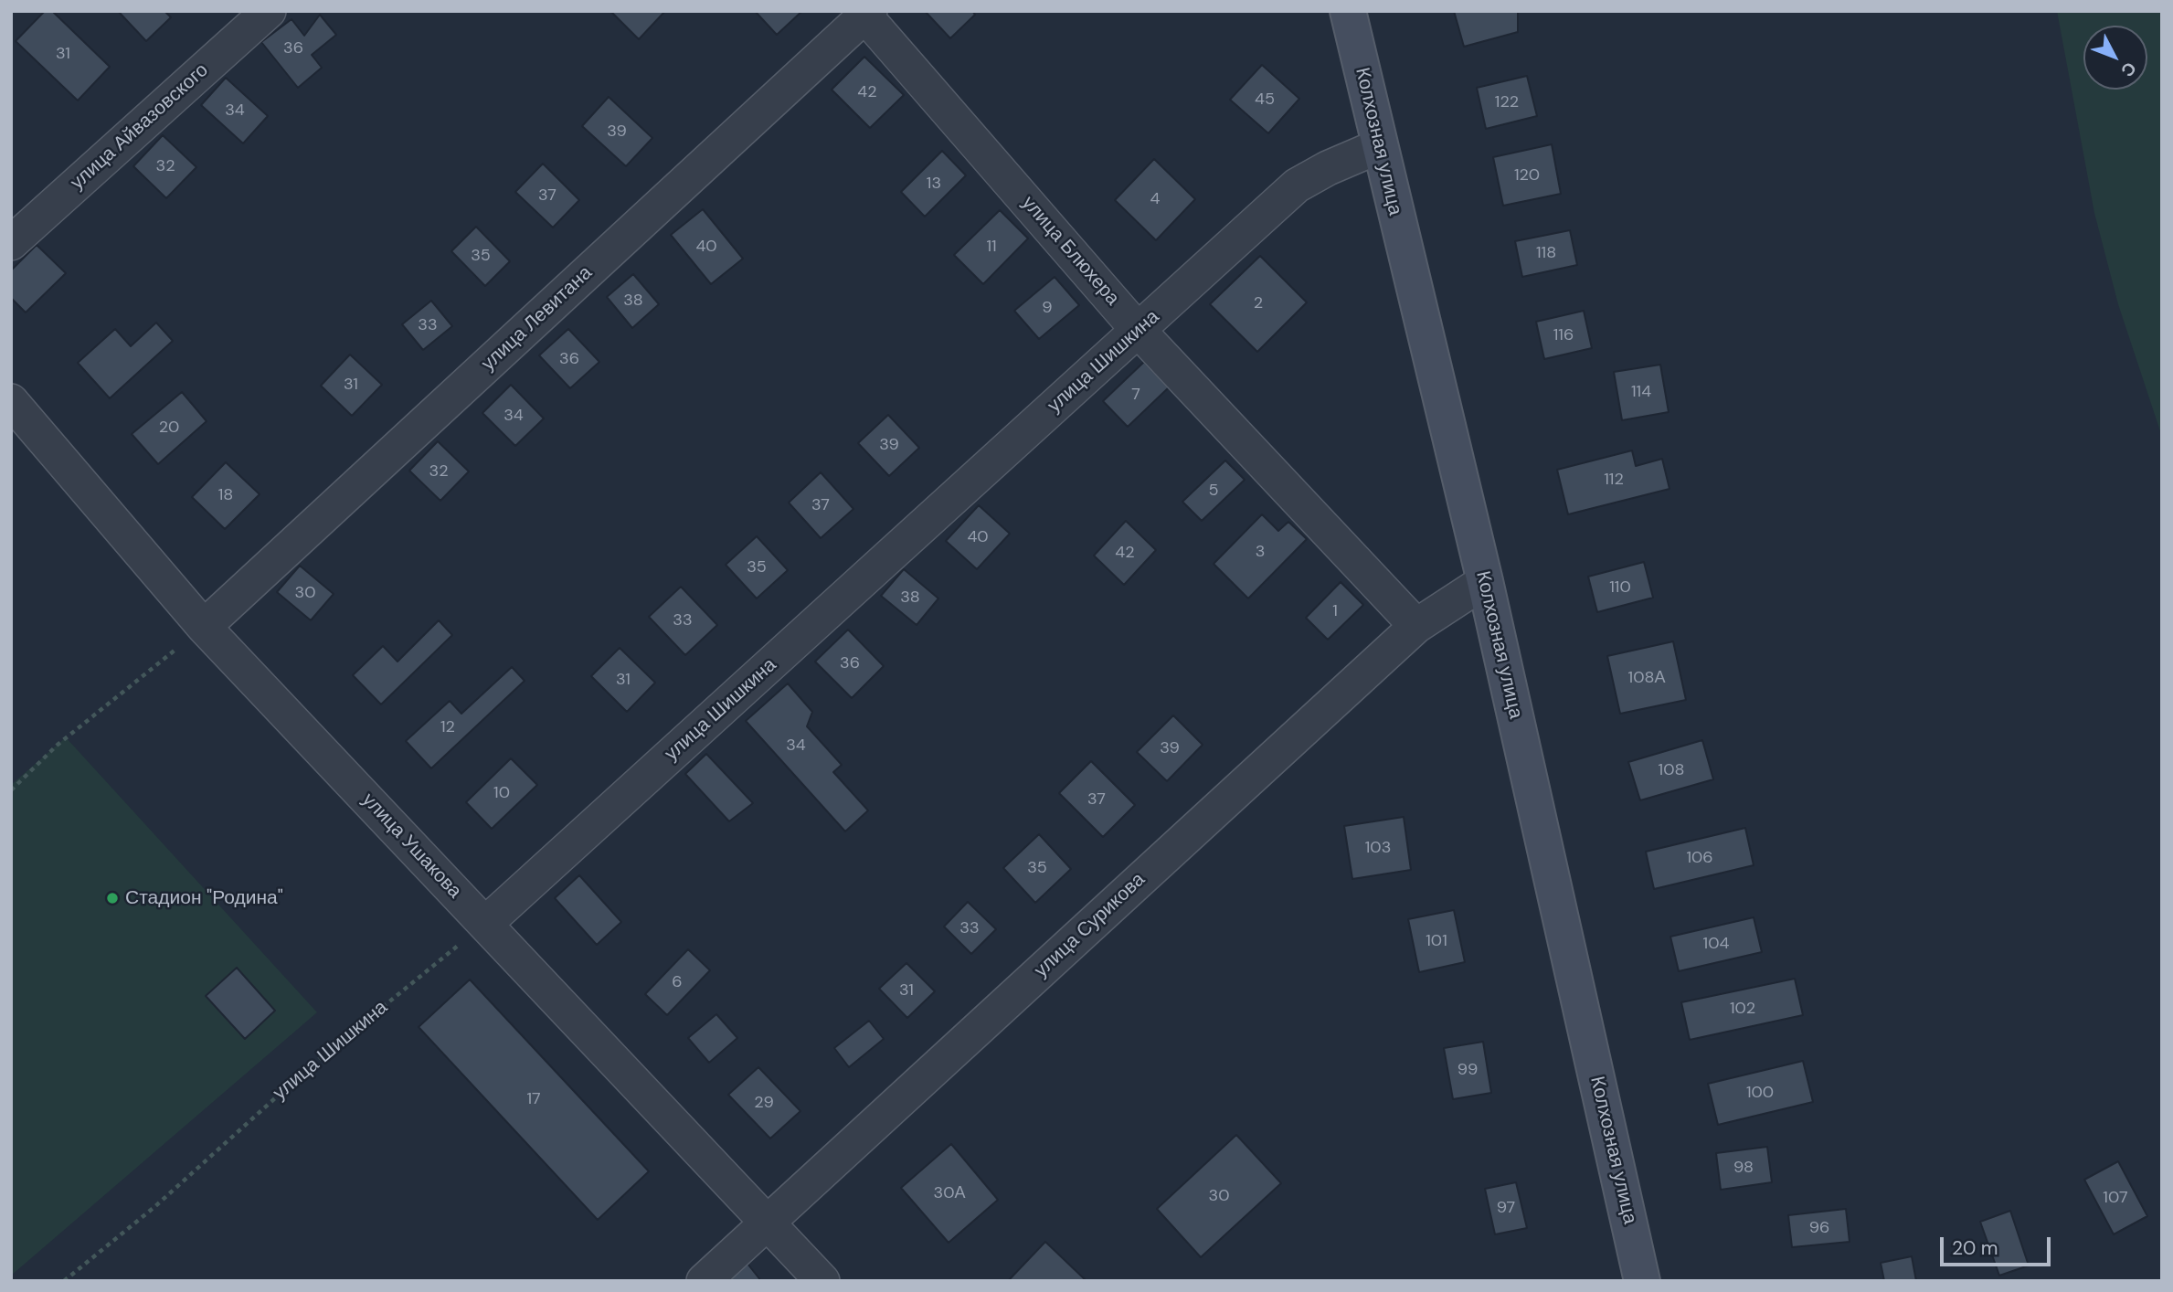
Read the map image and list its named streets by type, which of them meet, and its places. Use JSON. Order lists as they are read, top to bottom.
{
  "streets": {
    "main road": ["Колхозная улица"],
    "street": [
      "улица Айвазовского",
      "улица Блюхера",
      "улица Левитана",
      "улица Шишкина",
      "улица Ушакова",
      "улица Сурикова"
    ]
  },
  "crossings": [
    ["Колхозная улица", "улица Шишкина"],
    ["Колхозная улица", "улица Сурикова"],
    ["улица Блюхера", "улица Левитана"],
    ["улица Блюхера", "улица Шишкина"],
    ["улица Блюхера", "улица Сурикова"],
    ["улица Левитана", "улица Ушакова"],
    ["улица Шишкина", "улица Ушакова"],
    ["улица Ушакова", "улица Сурикова"]
  ],
  "places": ["Стадион \"Родина\""],
  "house_numbers": [
    "36",
    "31",
    "42",
    "45",
    "122",
    "34",
    "39",
    "32",
    "120",
    "13",
    "37",
    "4",
    "40",
    "11",
    "118",
    "35",
    "38",
    "2",
    "9",
    "33",
    "116",
    "36",
    "31",
    "114",
    "7",
    "34",
    "20",
    "39",
    "32",
    "112",
    "5",
    "18",
    "37",
    "40",
    "3",
    "42",
    "35",
    "110",
    "30",
    "38",
    "1",
    "33",
    "36",
    "108А",
    "31",
    "12",
    "34",
    "39",
    "108",
    "10",
    "37",
    "103",
    "106",
    "35",
    "33",
    "101",
    "104",
    "6",
    "31",
    "102",
    "99",
    "100",
    "17",
    "29",
    "98",
    "30А",
    "30",
    "107",
    "97",
    "96"
  ],
  "scale_bar": "20 m",
  "north": "bottom right"
}
